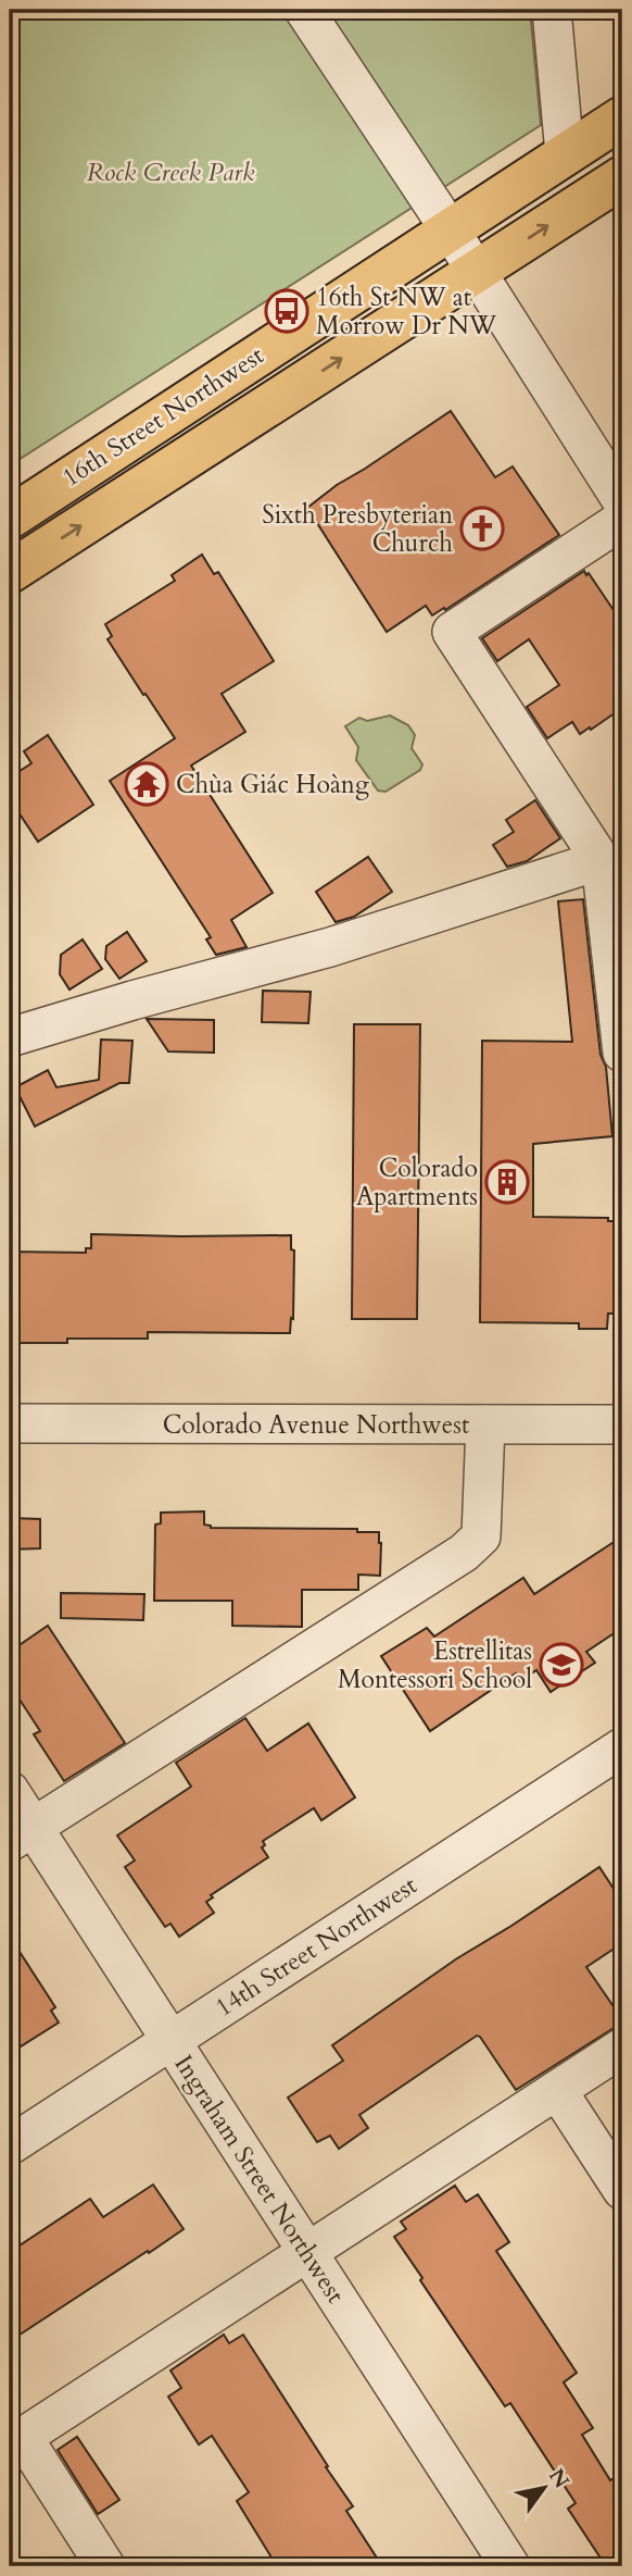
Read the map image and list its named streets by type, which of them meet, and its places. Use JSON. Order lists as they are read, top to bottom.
{
  "streets": {
    "main road": ["16th Street Northwest"],
    "street": ["Colorado Avenue Northwest", "14th Street Northwest", "Ingraham Street Northwest"]
  },
  "crossings": [
    ["14th Street Northwest", "Ingraham Street Northwest"]
  ],
  "parks": ["Rock Creek Park"],
  "places": {
    "bus stop": ["16th St NW at Morrow Dr NW"],
    "church": ["Sixth Presbyterian Church"],
    "temple": ["Chùa Giác Hoàng"],
    "building": ["Colorado Apartments"],
    "school or university": ["Estrellitas Montessori School"]
  },
  "north": "top right"
}
